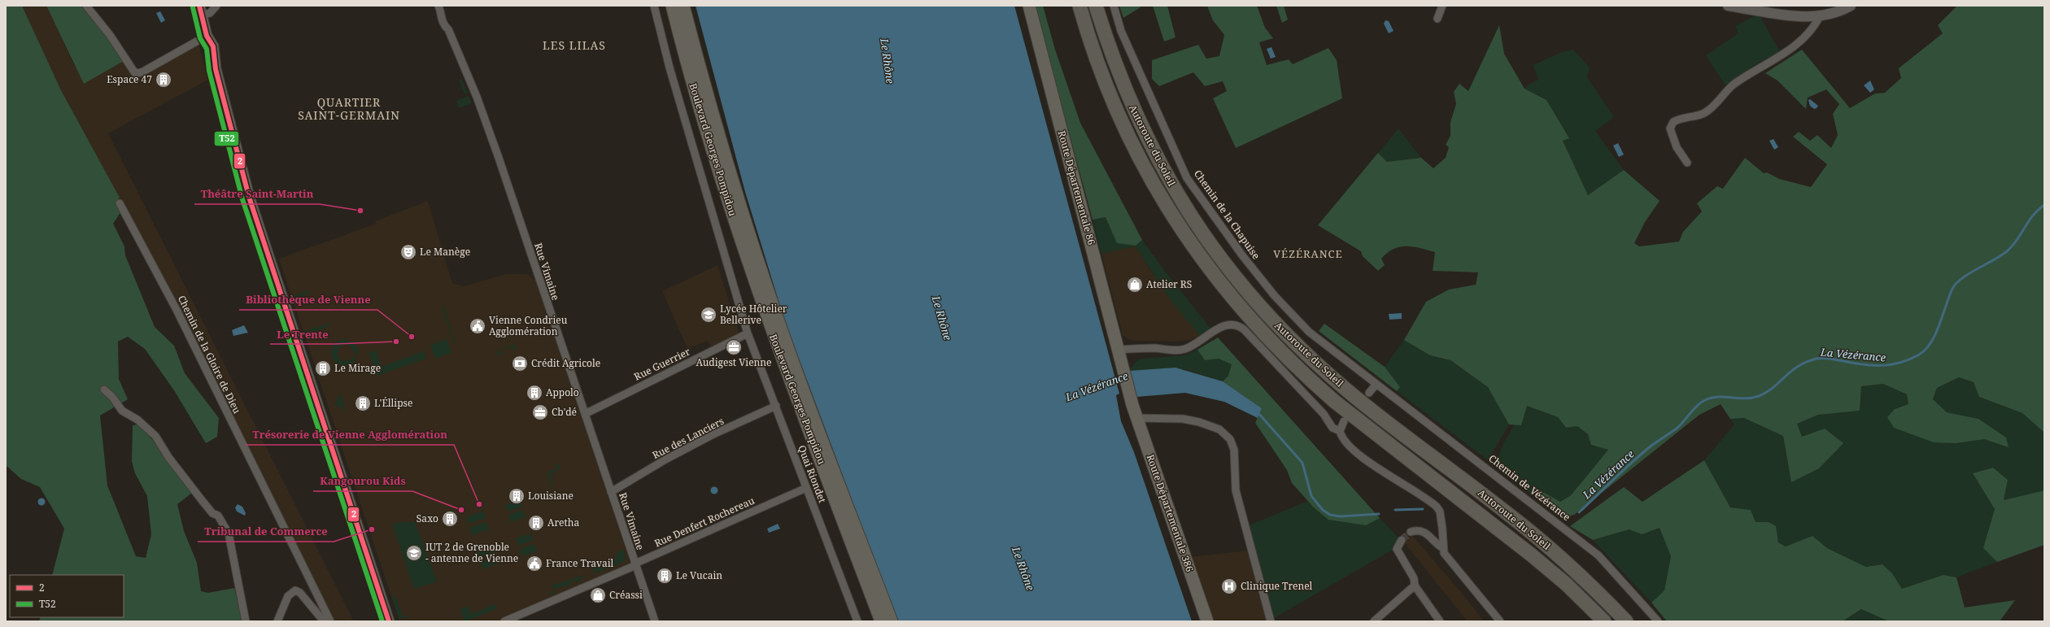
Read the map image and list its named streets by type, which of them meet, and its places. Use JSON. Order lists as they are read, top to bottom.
{
  "streets": {
    "highway": ["Autoroute du Soleil"],
    "main road": ["Boulevard Georges Pompidou", "Route Départementale 86", "Route Départementale 386"],
    "street": [
      "Chemin de la Chapuise",
      "Rue Vimaine",
      "Chemin de la Gloire de Dieu",
      "Rue Guerrier",
      "Rue des Lanciers",
      "Quai Riondet",
      "Chemin de Vézérance",
      "Rue Denfert Rochereau"
    ]
  },
  "crossings": [
    ["Route Départementale 86", "Route Départementale 386"],
    ["Chemin de la Chapuise", "Chemin de Vézérance"],
    ["Rue Vimaine", "Rue Guerrier"],
    ["Rue Vimaine", "Rue des Lanciers"],
    ["Rue Vimaine", "Rue Denfert Rochereau"],
    ["Rue Guerrier", "Quai Riondet"],
    ["Rue des Lanciers", "Quai Riondet"],
    ["Quai Riondet", "Rue Denfert Rochereau"]
  ],
  "districts": ["LES LILAS", "QUARTIER SAINT-GERMAIN", "VÉZÉRANCE"],
  "water": ["Le Rhône", "La Vézérance"],
  "places": {
    "building": [
      "Espace 47",
      "Le Mirage",
      "Appolo",
      "L'Éllipse",
      "Louisiane",
      "Saxo",
      "Aretha",
      "Le Vucain"
    ],
    "other": [
      "Théâtre Saint-Martin",
      "Bibliothèque de Vienne",
      "Le Trente",
      "Trésorerie de Vienne Agglomération",
      "Kangourou Kids",
      "Tribunal de Commerce"
    ],
    "theatre": ["Le Manège"],
    "shop": ["Atelier RS", "Créassi"],
    "school or university": ["Lycée Hôtelier Bellerive", "IUT 2 de Grenoble - antenne de Vienne"],
    "public building": ["Vienne Condrieu Agglomération", "France Travail"],
    "office": ["Audigest Vienne", "Cb'dé"],
    "bank": ["Crédit Agricole"],
    "hospital": ["Clinique Trenel"]
  },
  "lines": ["transit line 2", "transit line T52"],
  "legend": ["2", "T52"]
}
